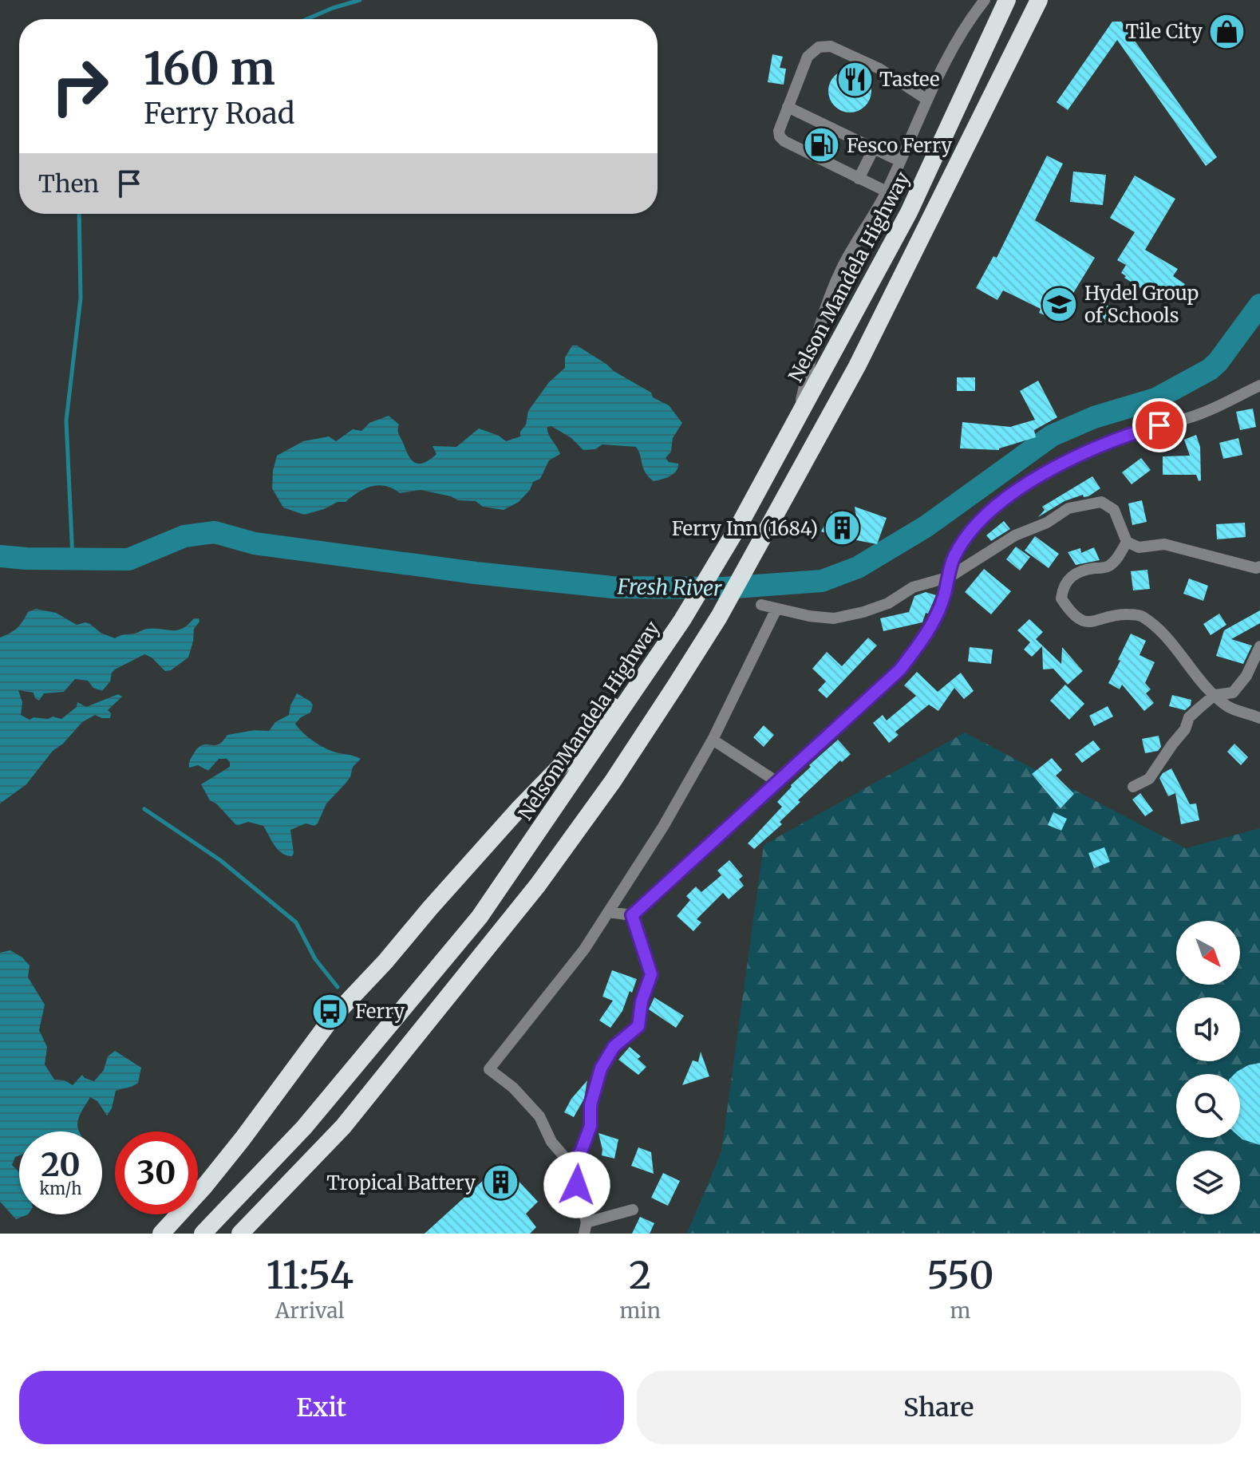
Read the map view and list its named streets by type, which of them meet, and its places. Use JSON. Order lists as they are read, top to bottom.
{
  "streets": {
    "highway": ["Nelson Mandela Highway"]
  },
  "water": ["Fresh River"],
  "places": {
    "shop": ["Tile City"],
    "restaurant": ["Tastee"],
    "fuel station": ["Fesco Ferry"],
    "school or university": ["Hydel Group of Schools"],
    "building": ["Ferry Inn (1684)", "Tropical Battery"],
    "bus stop": ["Ferry"]
  },
  "north": "bottom right",
  "page": {
    "turn": ["160 m", "Ferry Road"],
    "then": "Then",
    "speed": "20 km/h",
    "limit": "30",
    "eta": [
      "11:54",
      "Arrival",
      "2",
      "min",
      "550",
      "m"
    ],
    "buttons": ["Exit", "Share"]
  }
}
